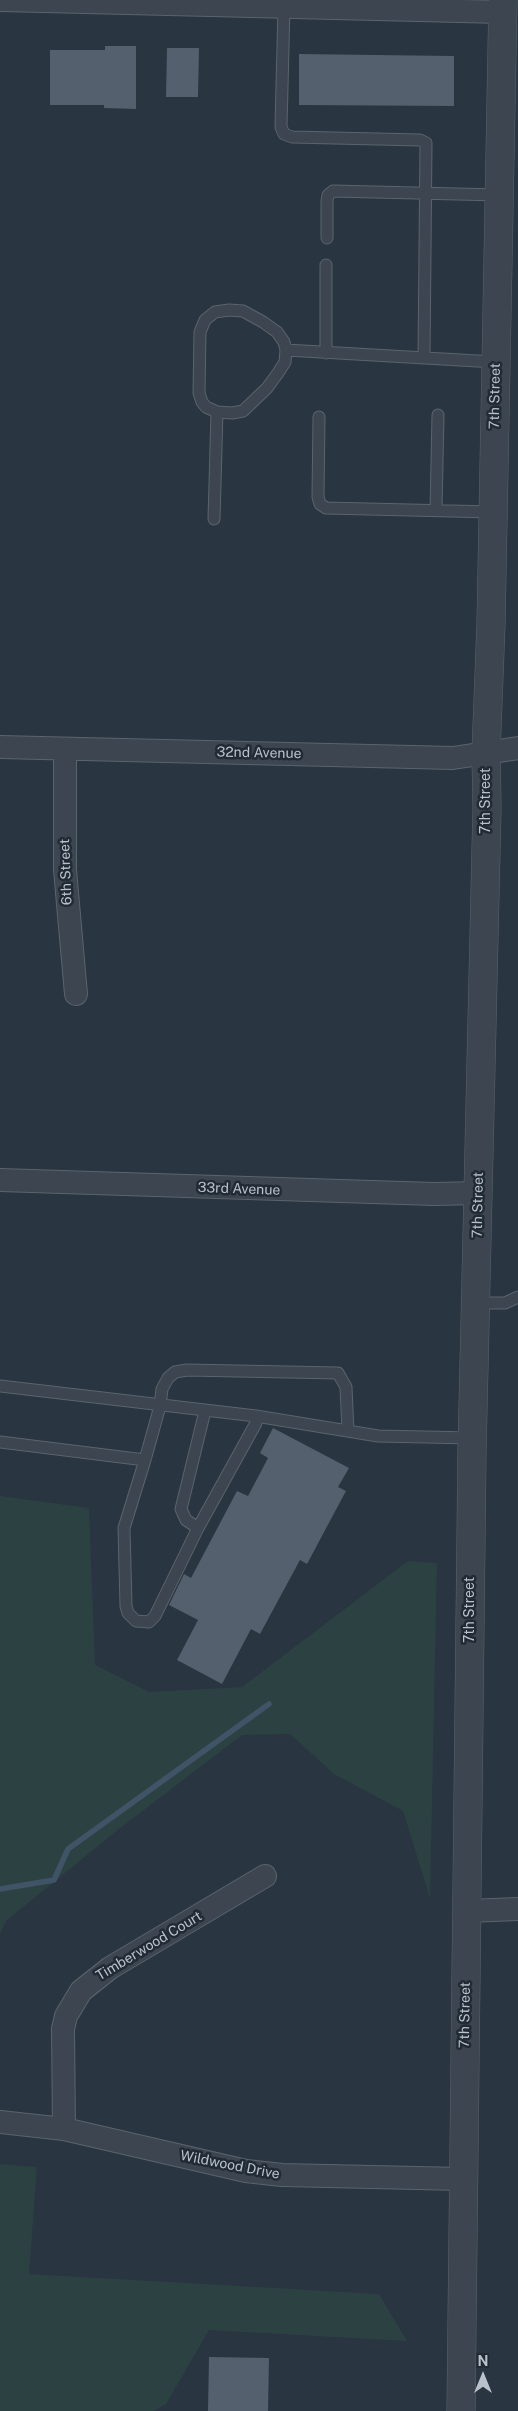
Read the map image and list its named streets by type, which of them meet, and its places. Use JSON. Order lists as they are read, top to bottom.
{
  "streets": {
    "street": [
      "7th Street",
      "32nd Avenue",
      "6th Street",
      "33rd Avenue",
      "Timberwood Court",
      "Wildwood Drive"
    ]
  },
  "crossings": [
    ["7th Street", "32nd Avenue"],
    ["7th Street", "33rd Avenue"],
    ["7th Street", "Wildwood Drive"],
    ["32nd Avenue", "6th Street"],
    ["Timberwood Court", "Wildwood Drive"]
  ],
  "north": "top"
}
